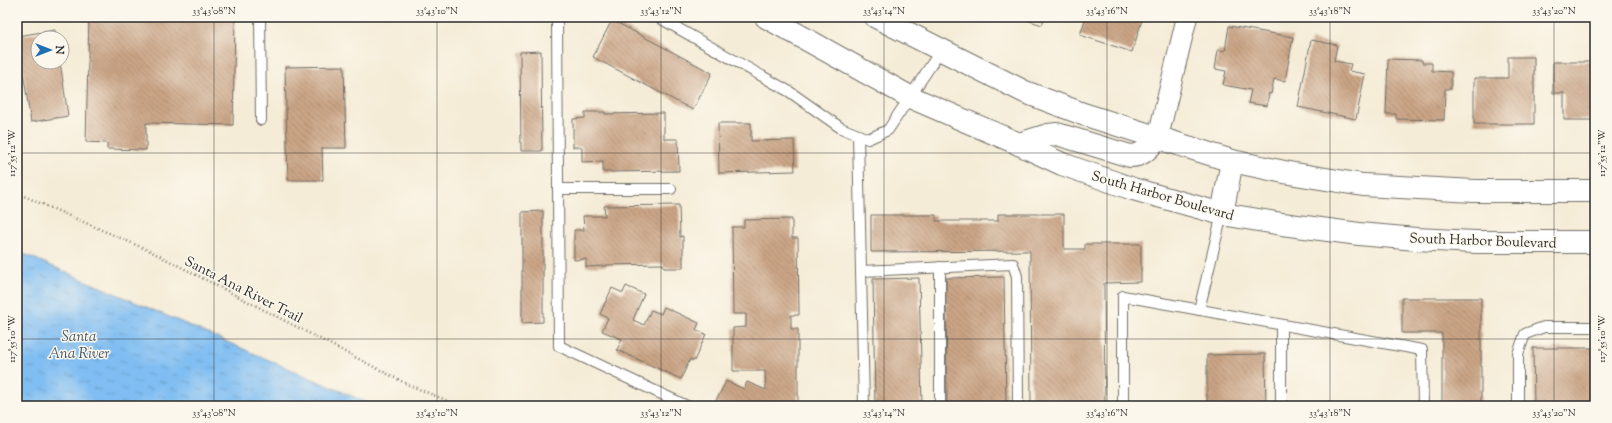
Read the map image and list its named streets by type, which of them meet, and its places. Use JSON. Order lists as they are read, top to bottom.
{
  "streets": {
    "main road": ["South Harbor Boulevard"],
    "path": ["Santa Ana River Trail"]
  },
  "water": ["Santa Ana River"],
  "north": "right",
  "coordinates": [
    "33°43'08\"N",
    "33°43'10\"N",
    "33°43'12\"N",
    "33°43'14\"N",
    "33°43'16\"N",
    "33°43'18\"N",
    "33°43'20\"N",
    "117°55'12\"W",
    "117°55'10\"W"
  ]
}
